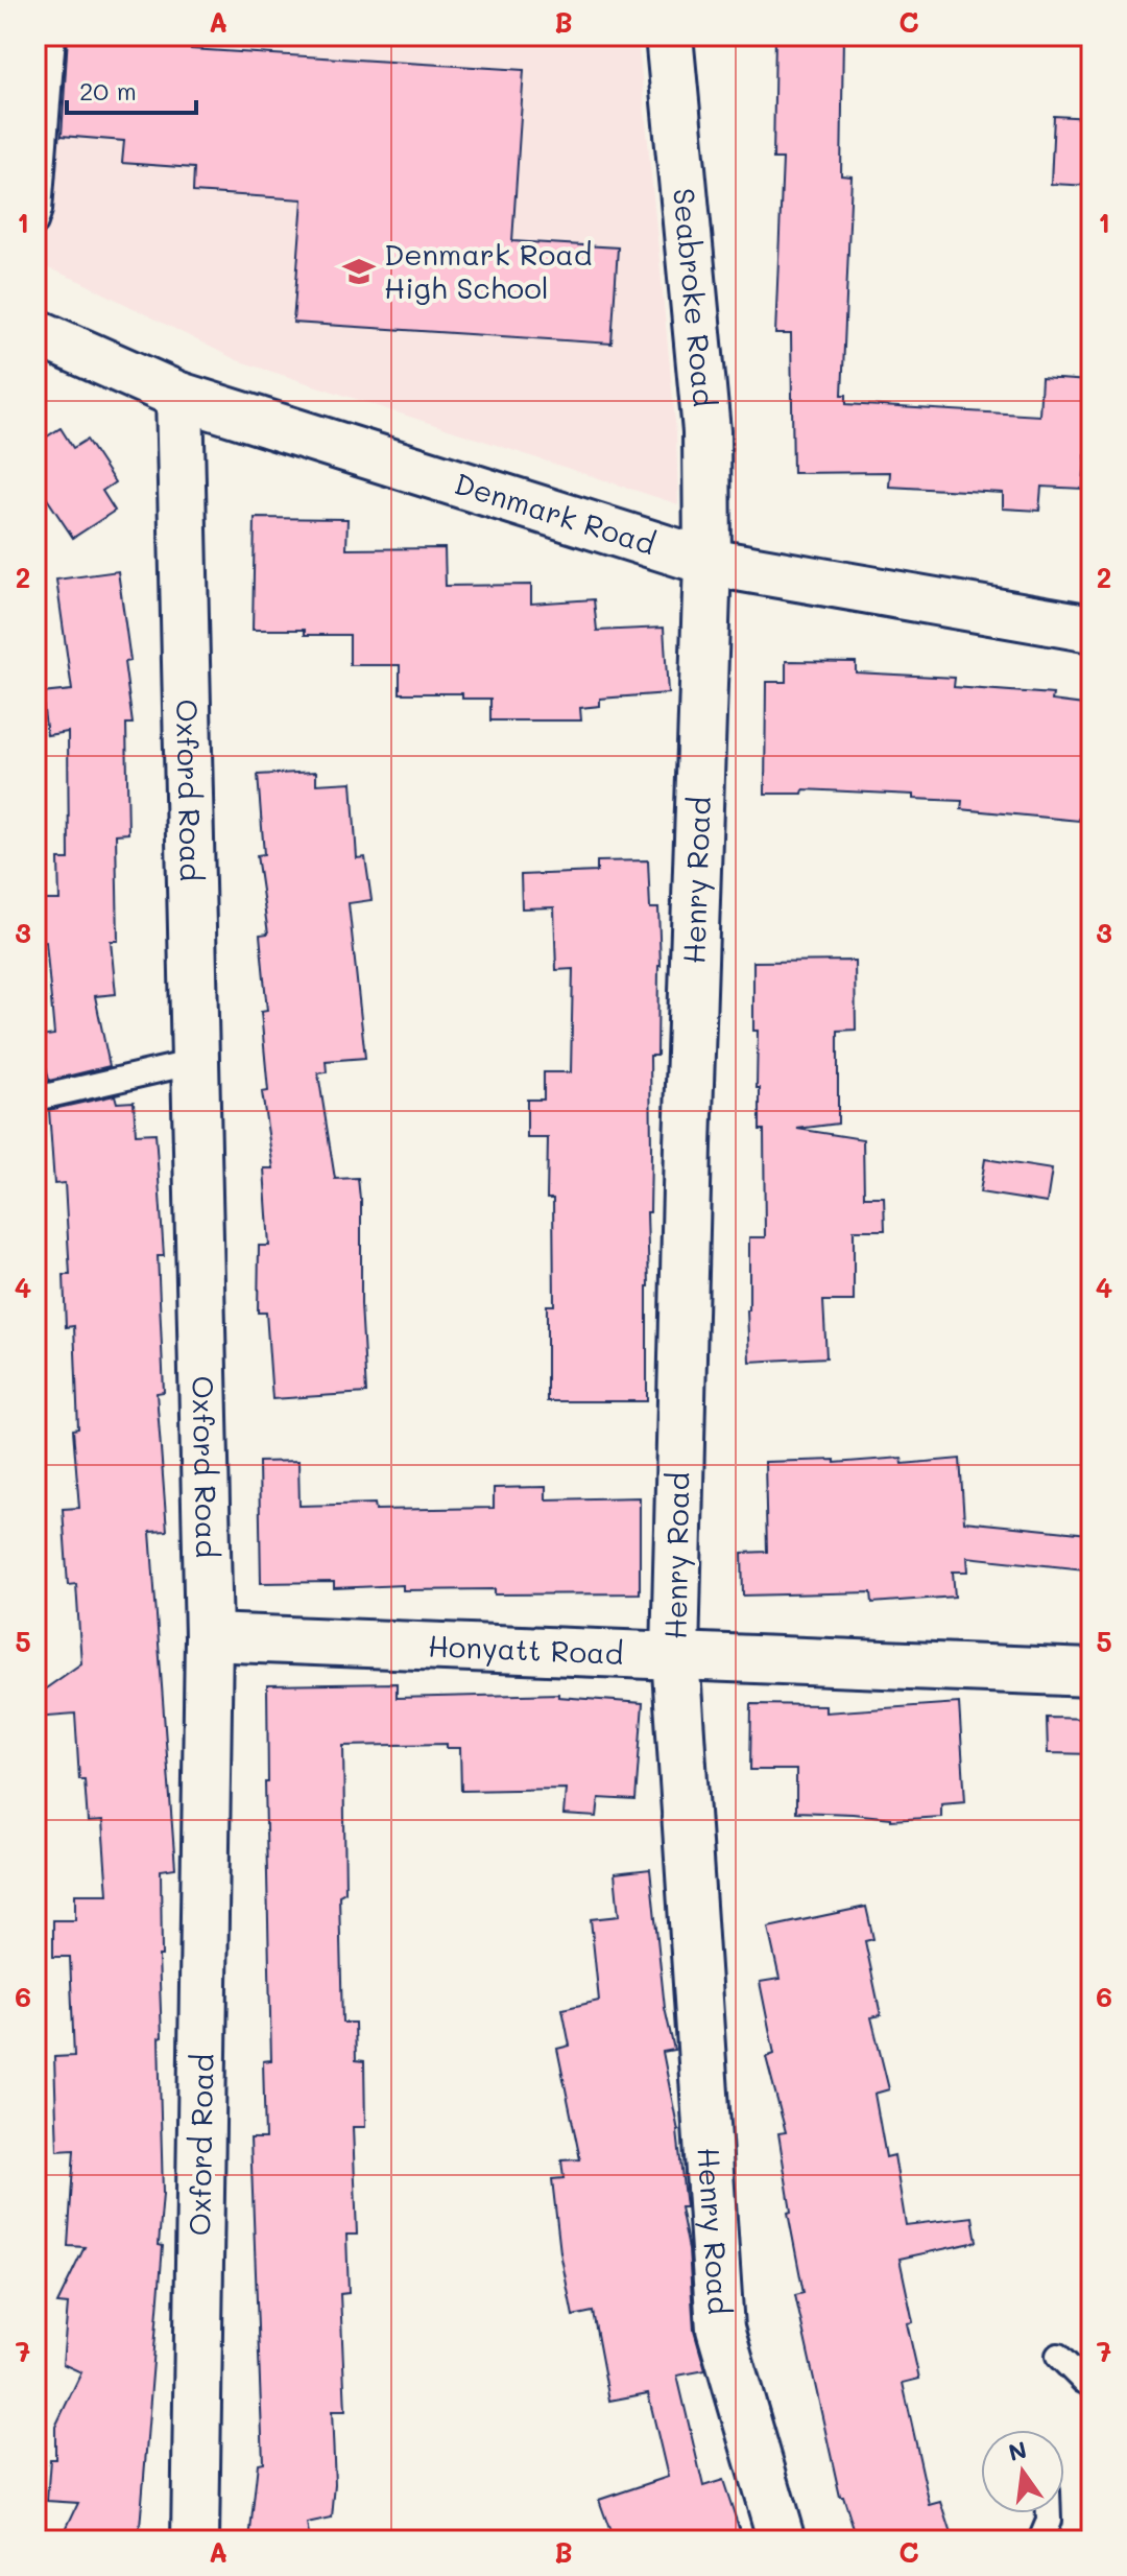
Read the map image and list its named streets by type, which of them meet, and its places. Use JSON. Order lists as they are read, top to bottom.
{
  "streets": {
    "street": [
      "Seabroke Road",
      "Denmark Road",
      "Oxford Road",
      "Henry Road",
      "Honyatt Road"
    ]
  },
  "crossings": [
    ["Seabroke Road", "Denmark Road"],
    ["Seabroke Road", "Henry Road"],
    ["Denmark Road", "Oxford Road"],
    ["Denmark Road", "Henry Road"],
    ["Oxford Road", "Honyatt Road"],
    ["Henry Road", "Honyatt Road"]
  ],
  "places": {
    "school or university": ["Denmark Road High School"]
  },
  "scale_bar": "20 m",
  "north": "top",
  "grid": {
    "columns": ["A", "B", "C"],
    "rows": [
      "1",
      "2",
      "3",
      "4",
      "5",
      "6",
      "7"
    ]
  }
}
